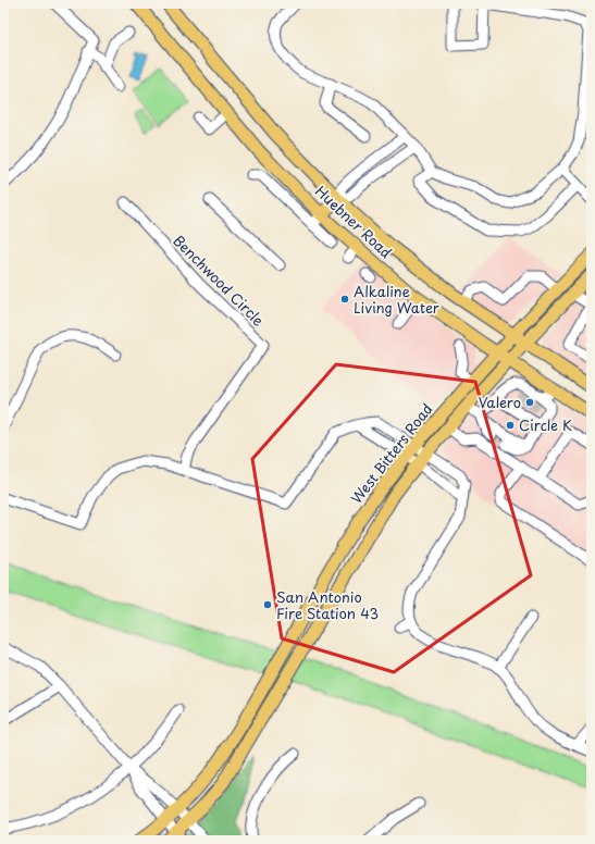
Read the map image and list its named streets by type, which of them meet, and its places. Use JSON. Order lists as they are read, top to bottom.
{
  "streets": {
    "main road": ["Huebner Road", "West Bitters Road"],
    "street": ["Benchwood Circle"]
  },
  "crossings": [
    ["Huebner Road", "West Bitters Road"]
  ],
  "places": [
    "Alkaline Living Water",
    "Valero",
    "Circle K",
    "San Antonio Fire Station 43"
  ]
}
